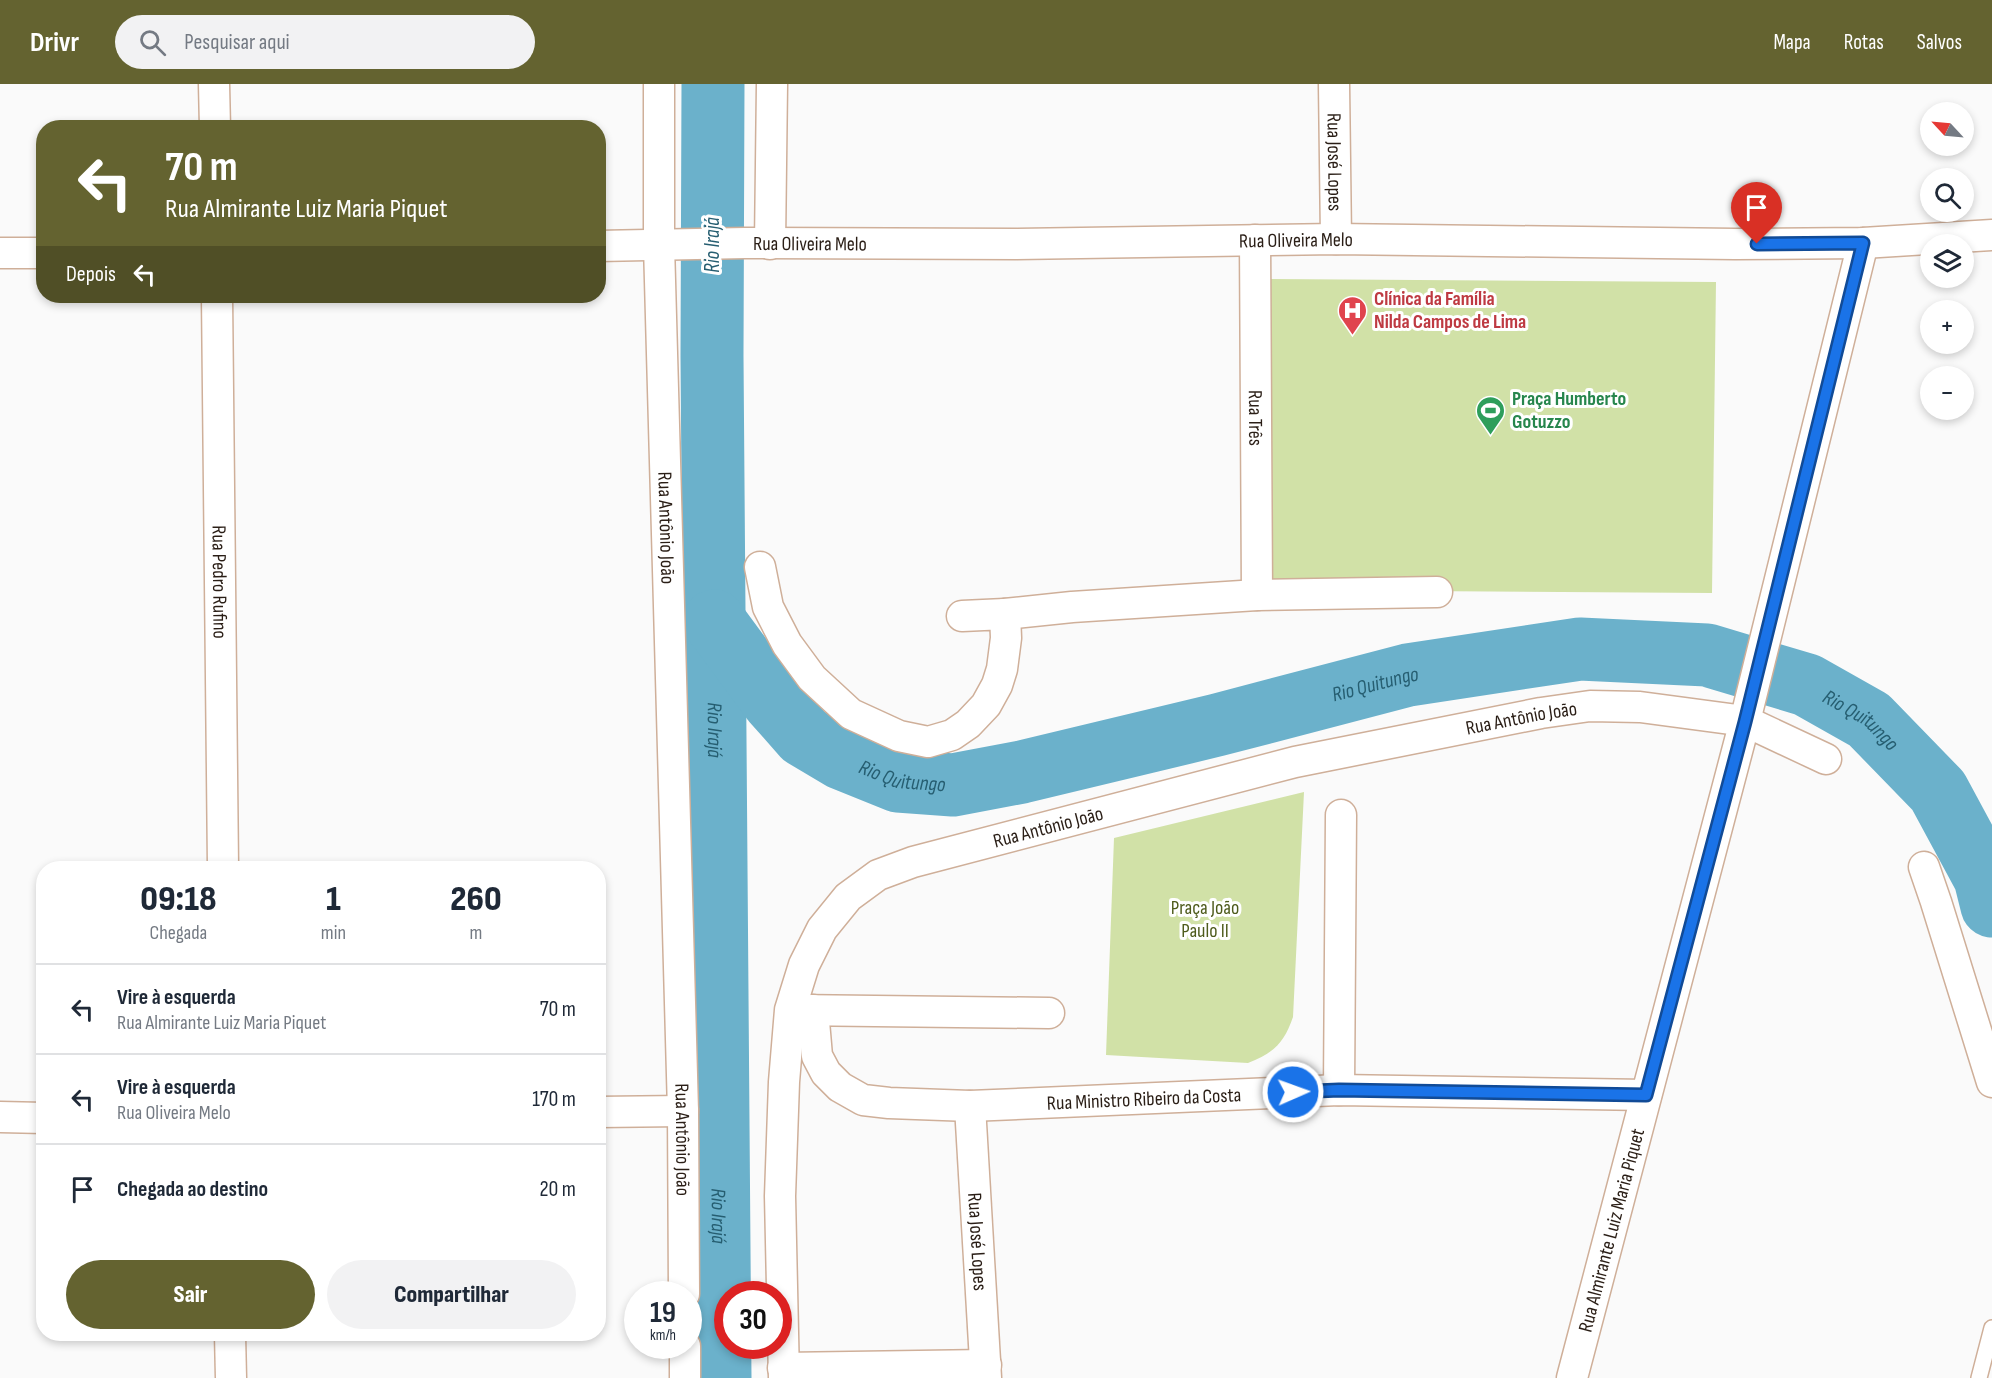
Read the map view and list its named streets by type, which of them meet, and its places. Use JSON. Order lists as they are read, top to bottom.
{
  "streets": {
    "street": [
      "Rua José Lopes",
      "Rua Oliveira Melo",
      "Rua Três",
      "Rua Antônio João",
      "Rua Pedro Rufino",
      "Rua Ministro Ribeiro da Costa",
      "Rua Almirante Luiz Maria Piquet"
    ]
  },
  "crossings": [
    ["Rua José Lopes", "Rua Oliveira Melo"],
    ["Rua José Lopes", "Rua Ministro Ribeiro da Costa"],
    ["Rua Oliveira Melo", "Rua Três"],
    ["Rua Oliveira Melo", "Rua Antônio João"],
    ["Rua Oliveira Melo", "Rua Almirante Luiz Maria Piquet"],
    ["Rua Antônio João", "Rua Ministro Ribeiro da Costa"],
    ["Rua Antônio João", "Rua Almirante Luiz Maria Piquet"],
    ["Rua Ministro Ribeiro da Costa", "Rua Almirante Luiz Maria Piquet"]
  ],
  "water": ["Rio Irajá", "Rio Quitungo"],
  "parks": ["Praça João Paulo II"],
  "places": {
    "hospital": ["Clínica da Família Nilda Campos de Lima"],
    "sports": ["Praça Humberto Gotuzzo"]
  },
  "north": "top left",
  "page": {
    "header": "Drivr",
    "search": "Pesquisar aqui",
    "nav": ["Mapa", "Rotas", "Salvos"],
    "map_buttons": ["+", "−"],
    "turn": ["70 m", "Rua Almirante Luiz Maria Piquet"],
    "then": "Depois",
    "eta": [
      "09:18",
      "Chegada",
      "1",
      "min",
      "260",
      "m"
    ],
    "list": [
      {
        "name": "Vire à esquerda",
        "note": "Rua Almirante Luiz Maria Piquet",
        "value": "70 m"
      },
      {
        "name": "Vire à esquerda",
        "note": "Rua Oliveira Melo",
        "value": "170 m"
      },
      {
        "name": "Chegada ao destino",
        "value": "20 m"
      }
    ],
    "buttons": ["Sair", "Compartilhar"],
    "speed": "19 km/h",
    "limit": "30"
  }
}
